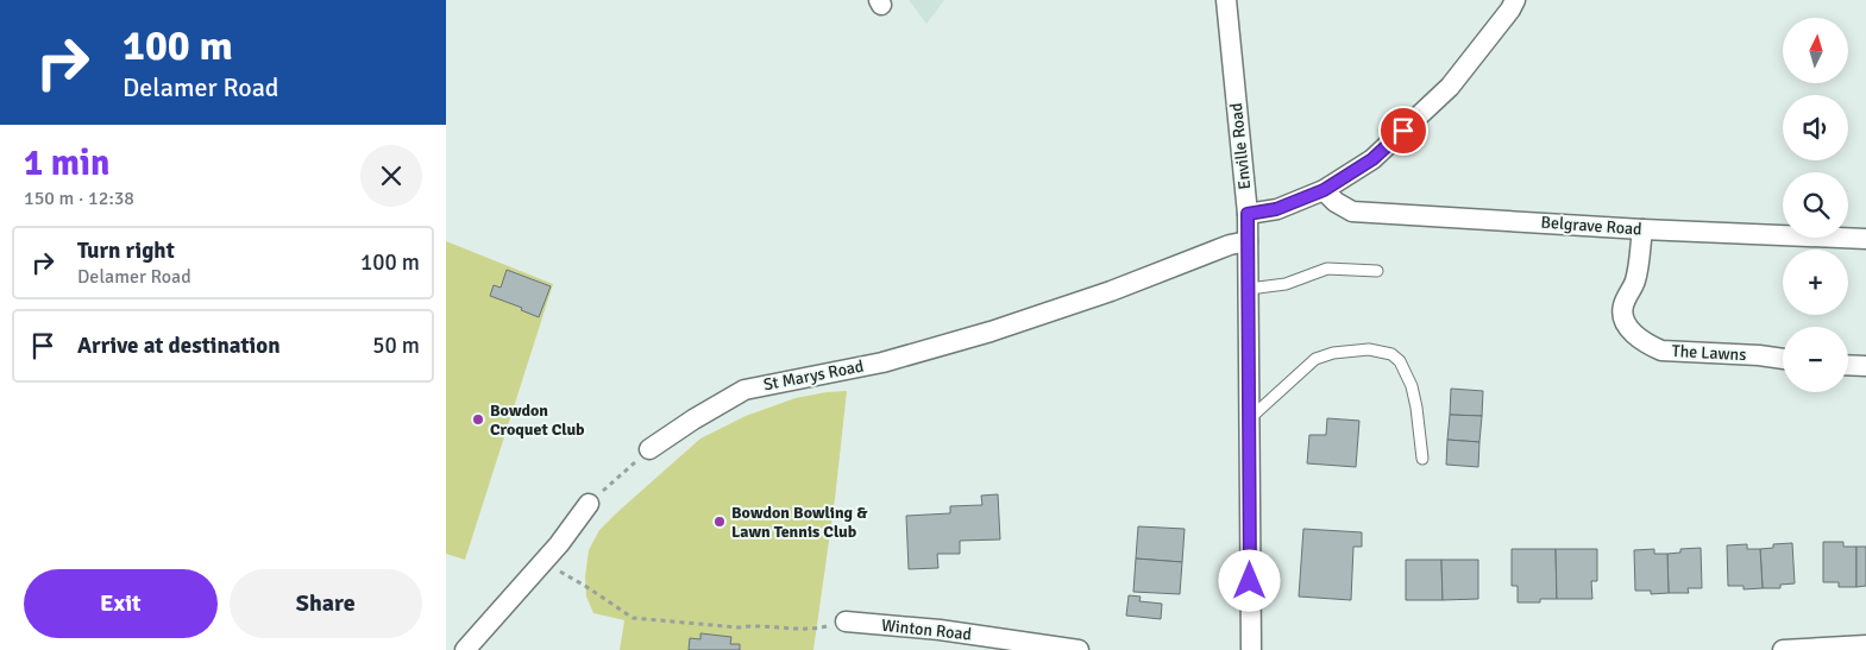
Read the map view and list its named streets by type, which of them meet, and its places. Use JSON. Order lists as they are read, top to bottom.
{
  "streets": {
    "street": [
      "Enville Road",
      "Belgrave Road",
      "The Lawns",
      "St Marys Road",
      "Winton Road"
    ]
  },
  "crossings": [
    ["Enville Road", "St Marys Road"],
    ["Belgrave Road", "The Lawns"]
  ],
  "places": ["Bowdon Croquet Club", "Bowdon Bowling & Lawn Tennis Club"],
  "north": "top",
  "page": {
    "turn": ["100 m", "Delamer Road"],
    "map_buttons": ["+", "−"],
    "heading": ["1 min", "150 m · 12:38"],
    "list": [
      {
        "name": "Turn right",
        "note": "Delamer Road",
        "value": "100 m"
      },
      {
        "name": "Arrive at destination",
        "value": "50 m"
      }
    ],
    "buttons": ["Exit", "Share"]
  }
}
